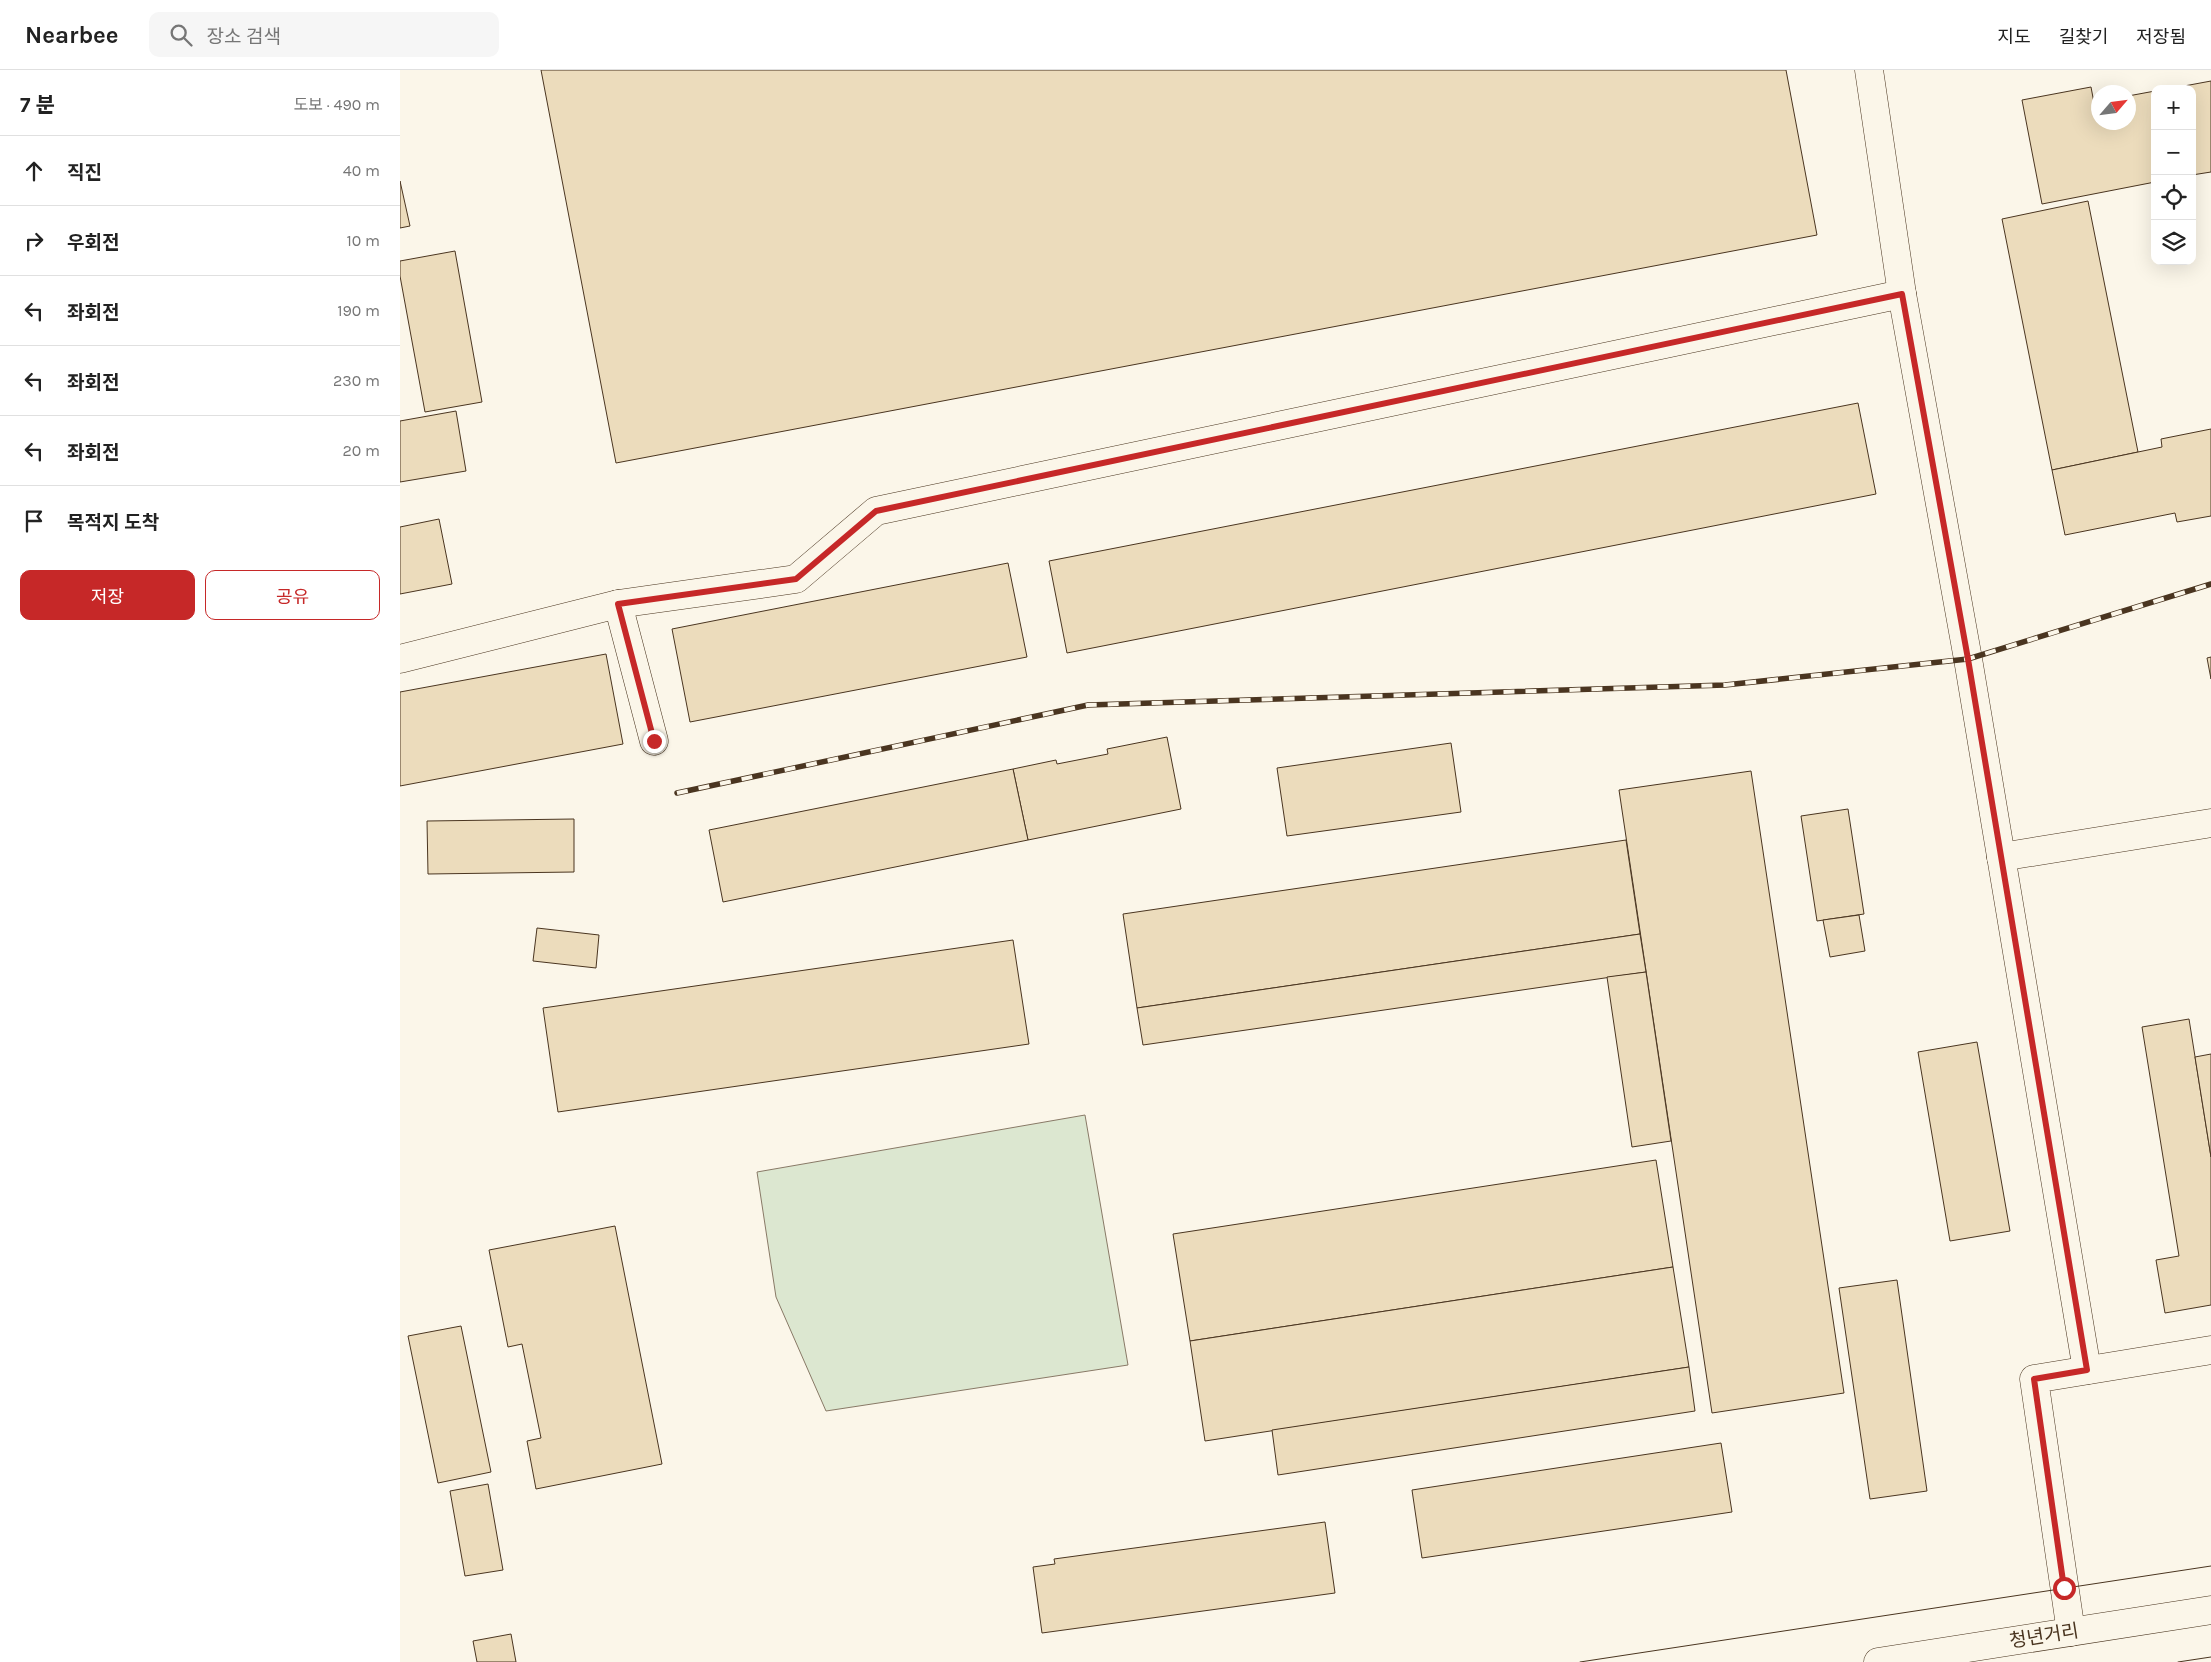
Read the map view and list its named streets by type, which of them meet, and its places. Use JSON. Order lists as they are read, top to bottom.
{
  "streets": {
    "main road": ["청년거리"]
  },
  "north": "top right",
  "page": {
    "header": "Nearbee",
    "search": "장소 검색",
    "nav": ["지도", "길찾기", "저장됨"],
    "heading": ["7 분", "도보 · 490 m"],
    "map_buttons": ["+", "−"],
    "list": [
      ["직진", "40 m"],
      ["우회전", "10 m"],
      ["좌회전", "190 m"],
      ["좌회전", "230 m"],
      ["좌회전", "20 m"],
      "목적지 도착"
    ],
    "buttons": ["저장", "공유"]
  }
}
